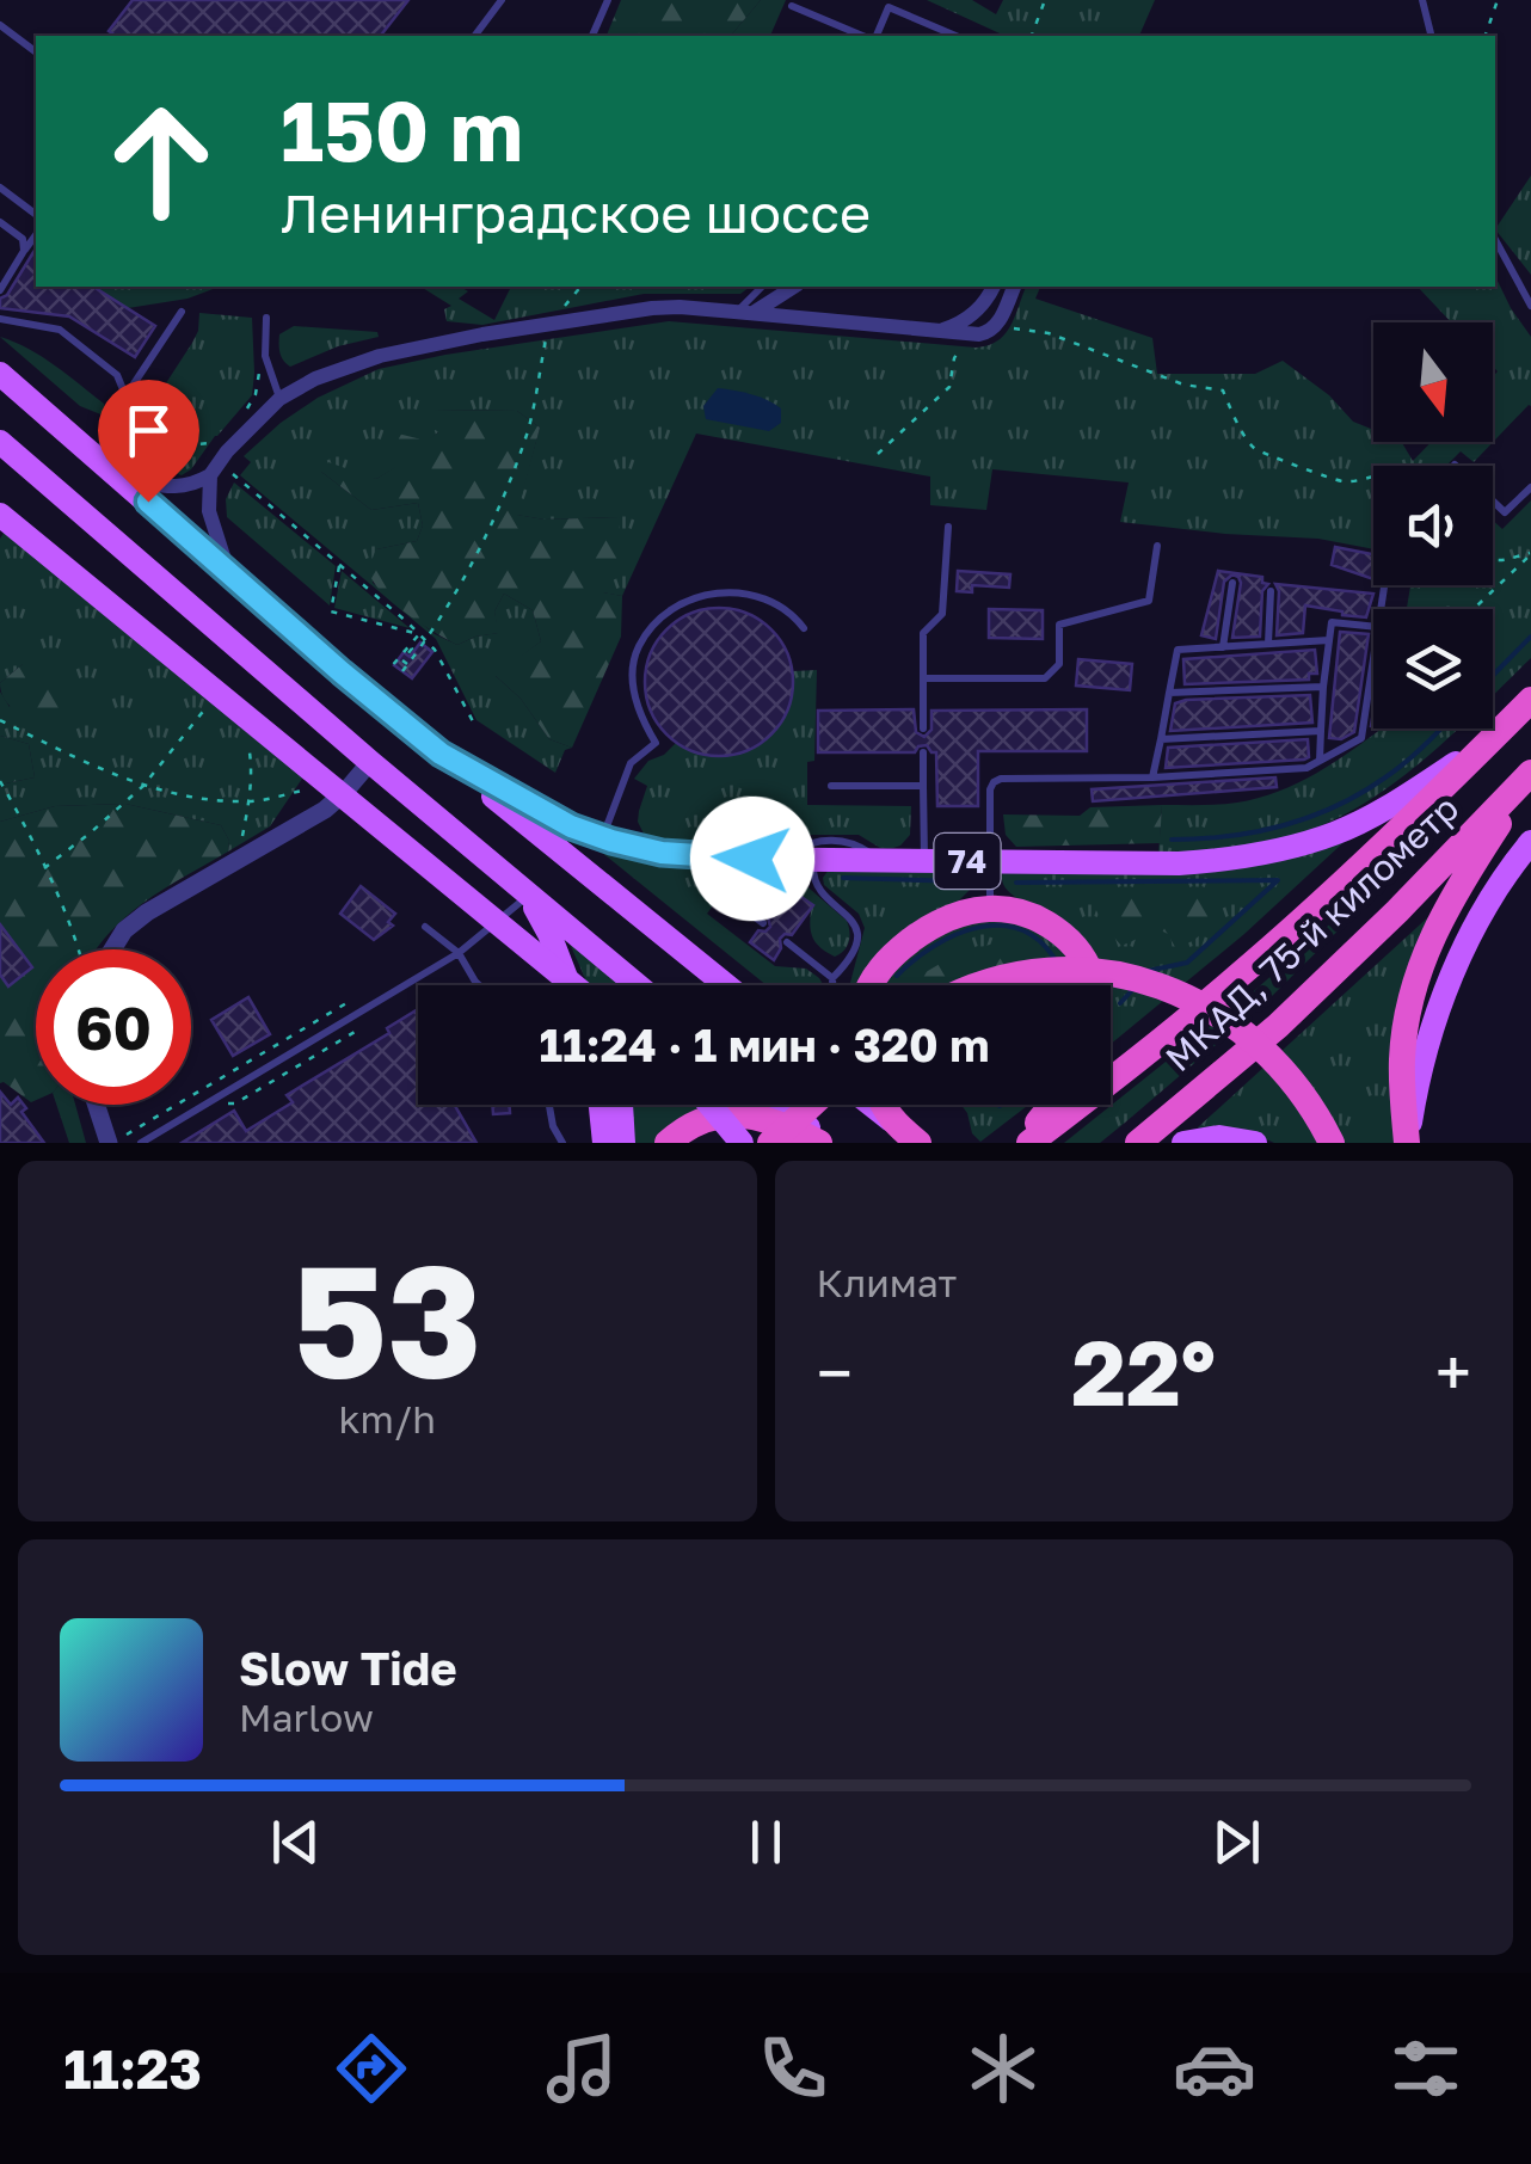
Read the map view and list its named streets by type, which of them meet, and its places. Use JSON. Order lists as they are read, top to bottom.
{
  "streets": {
    "highway": ["МКАД, 75-й километр"],
    "main road": ["74"]
  },
  "crossings": [
    ["74", "МКАД, 75-й километр"]
  ],
  "north": "bottom",
  "page": {
    "turn": ["150 m", "Ленинградское шоссе"],
    "limit": "60",
    "trip": "11:24 · 1 мин · 320 m",
    "tile": [
      ["53", "km/h"],
      "Климат"
    ],
    "heat": ["−", "22°", "+"],
    "song": ["Slow Tide", "Marlow"],
    "tabs": "11:23"
  }
}
